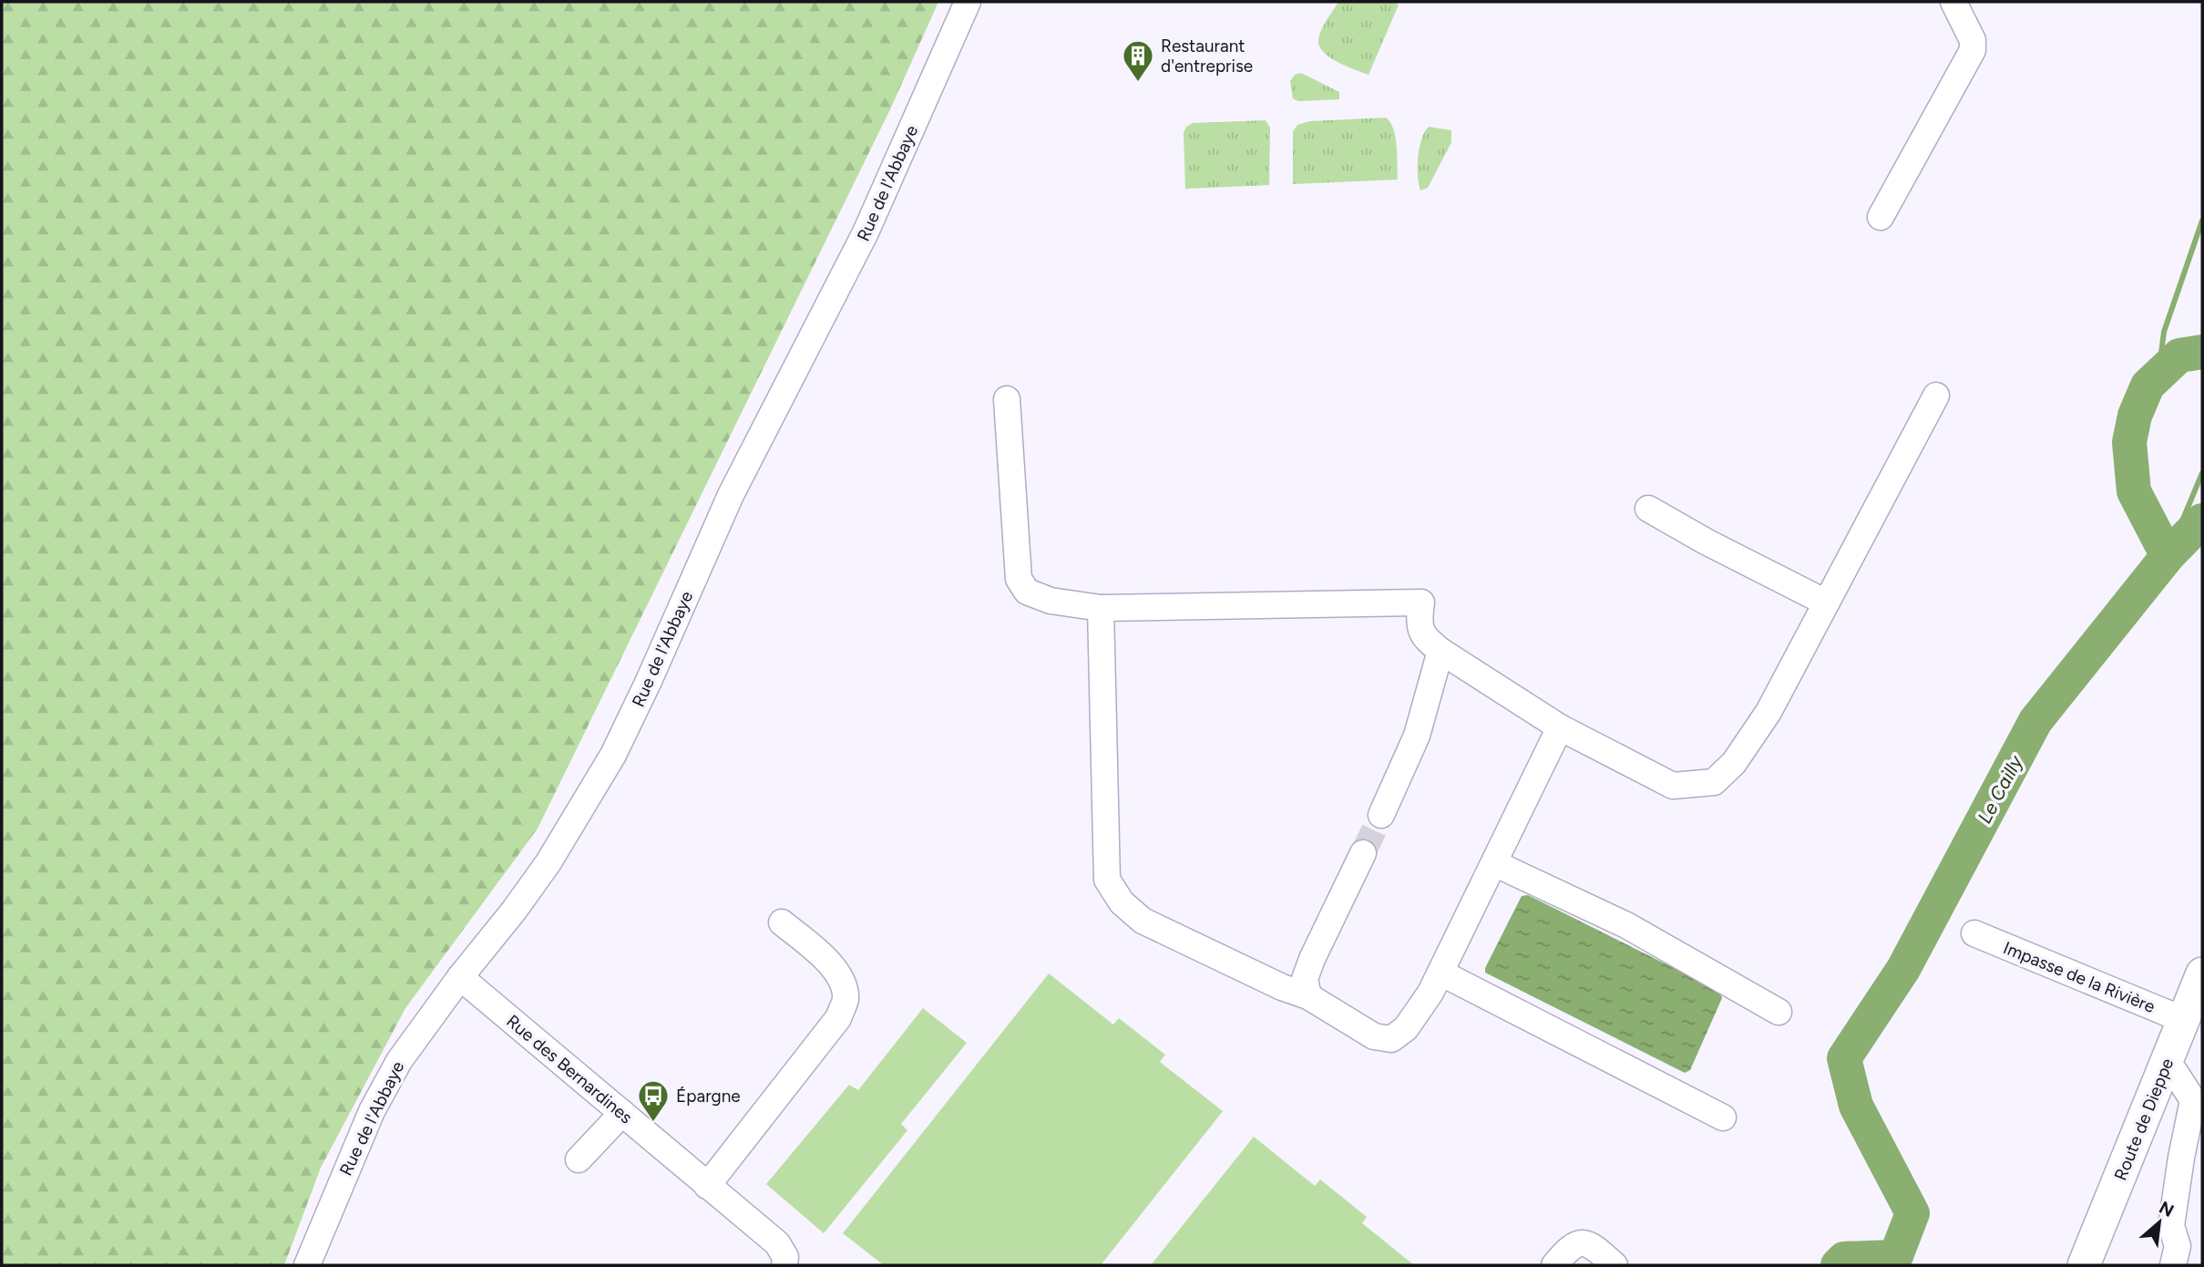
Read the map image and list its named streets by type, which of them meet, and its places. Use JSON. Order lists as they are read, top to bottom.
{
  "streets": {
    "main road": ["Route de Dieppe"],
    "street": ["Rue de l'Abbaye", "Impasse de la Rivière", "Rue des Bernardines"]
  },
  "crossings": [
    ["Rue de l'Abbaye", "Rue des Bernardines"],
    ["Impasse de la Rivière", "Route de Dieppe"]
  ],
  "water": ["Le Cailly"],
  "places": {
    "building": ["Restaurant d'entreprise"],
    "bus stop": ["Épargne"]
  },
  "north": "top right"
}
